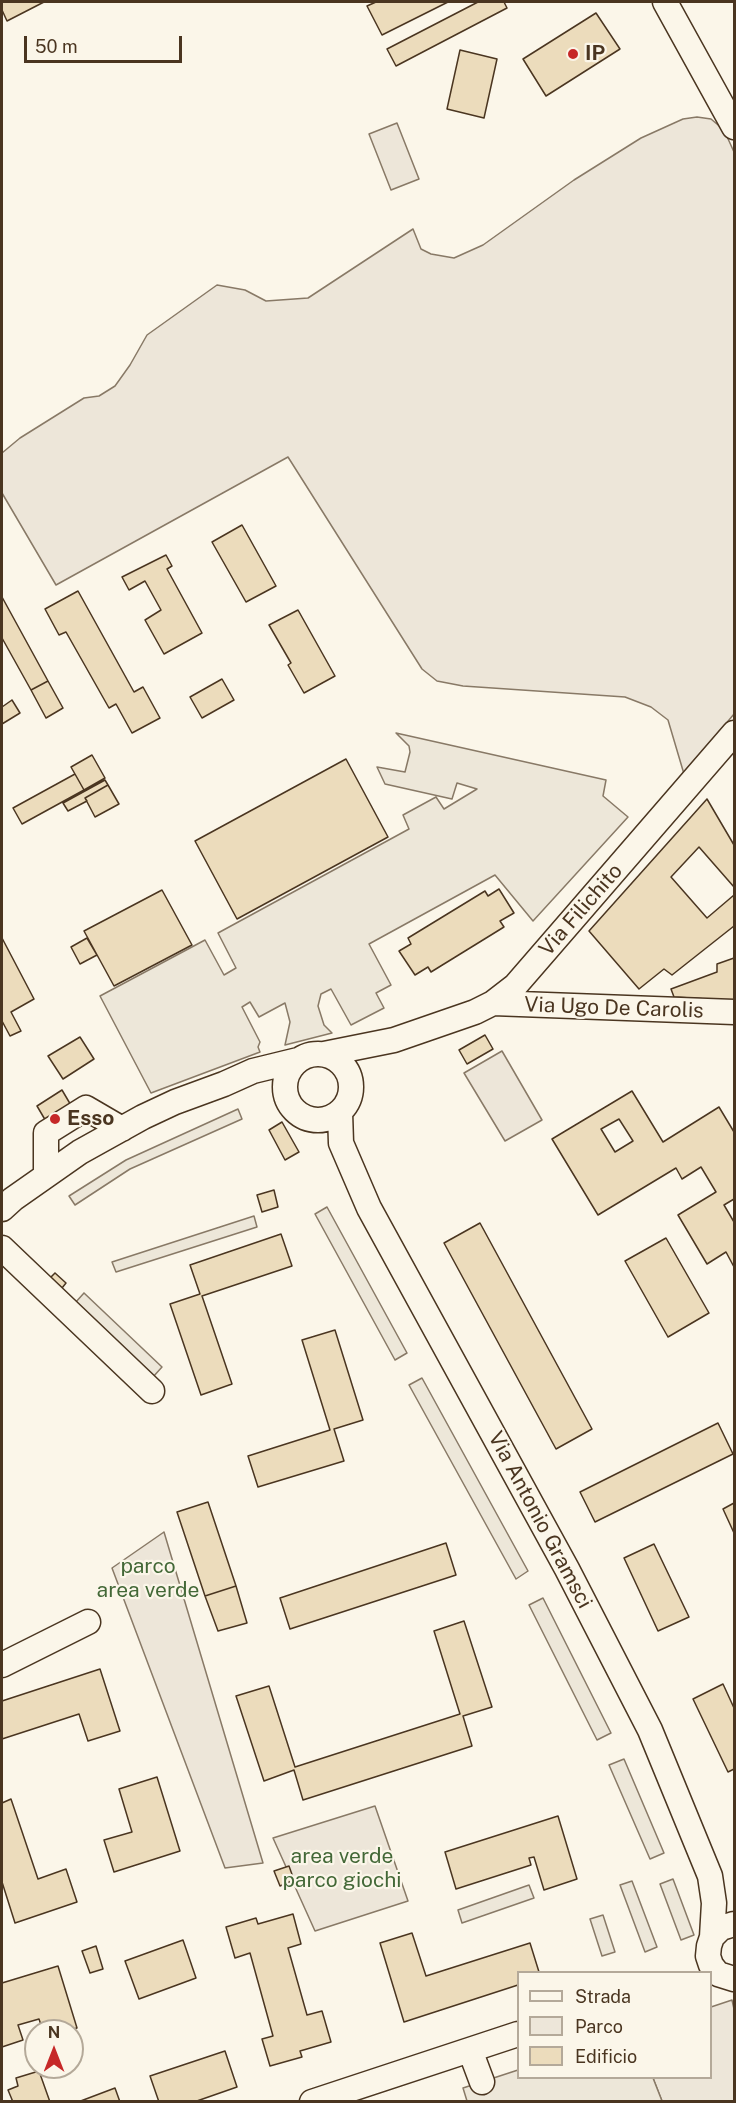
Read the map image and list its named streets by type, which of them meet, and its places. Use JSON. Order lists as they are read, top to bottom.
{
  "streets": {
    "street": ["Via Filichito", "Via Ugo De Carolis", "Via Antonio Gramsci"]
  },
  "crossings": [
    ["Via Filichito", "Via Ugo De Carolis"],
    ["Via Filichito", "Via Antonio Gramsci"]
  ],
  "parks": ["parco area verde", "area verde parco giochi"],
  "places": ["IP", "Esso"],
  "legend": ["Strada", "Parco", "Edificio"],
  "scale_bar": "50 m",
  "north": "top"
}
